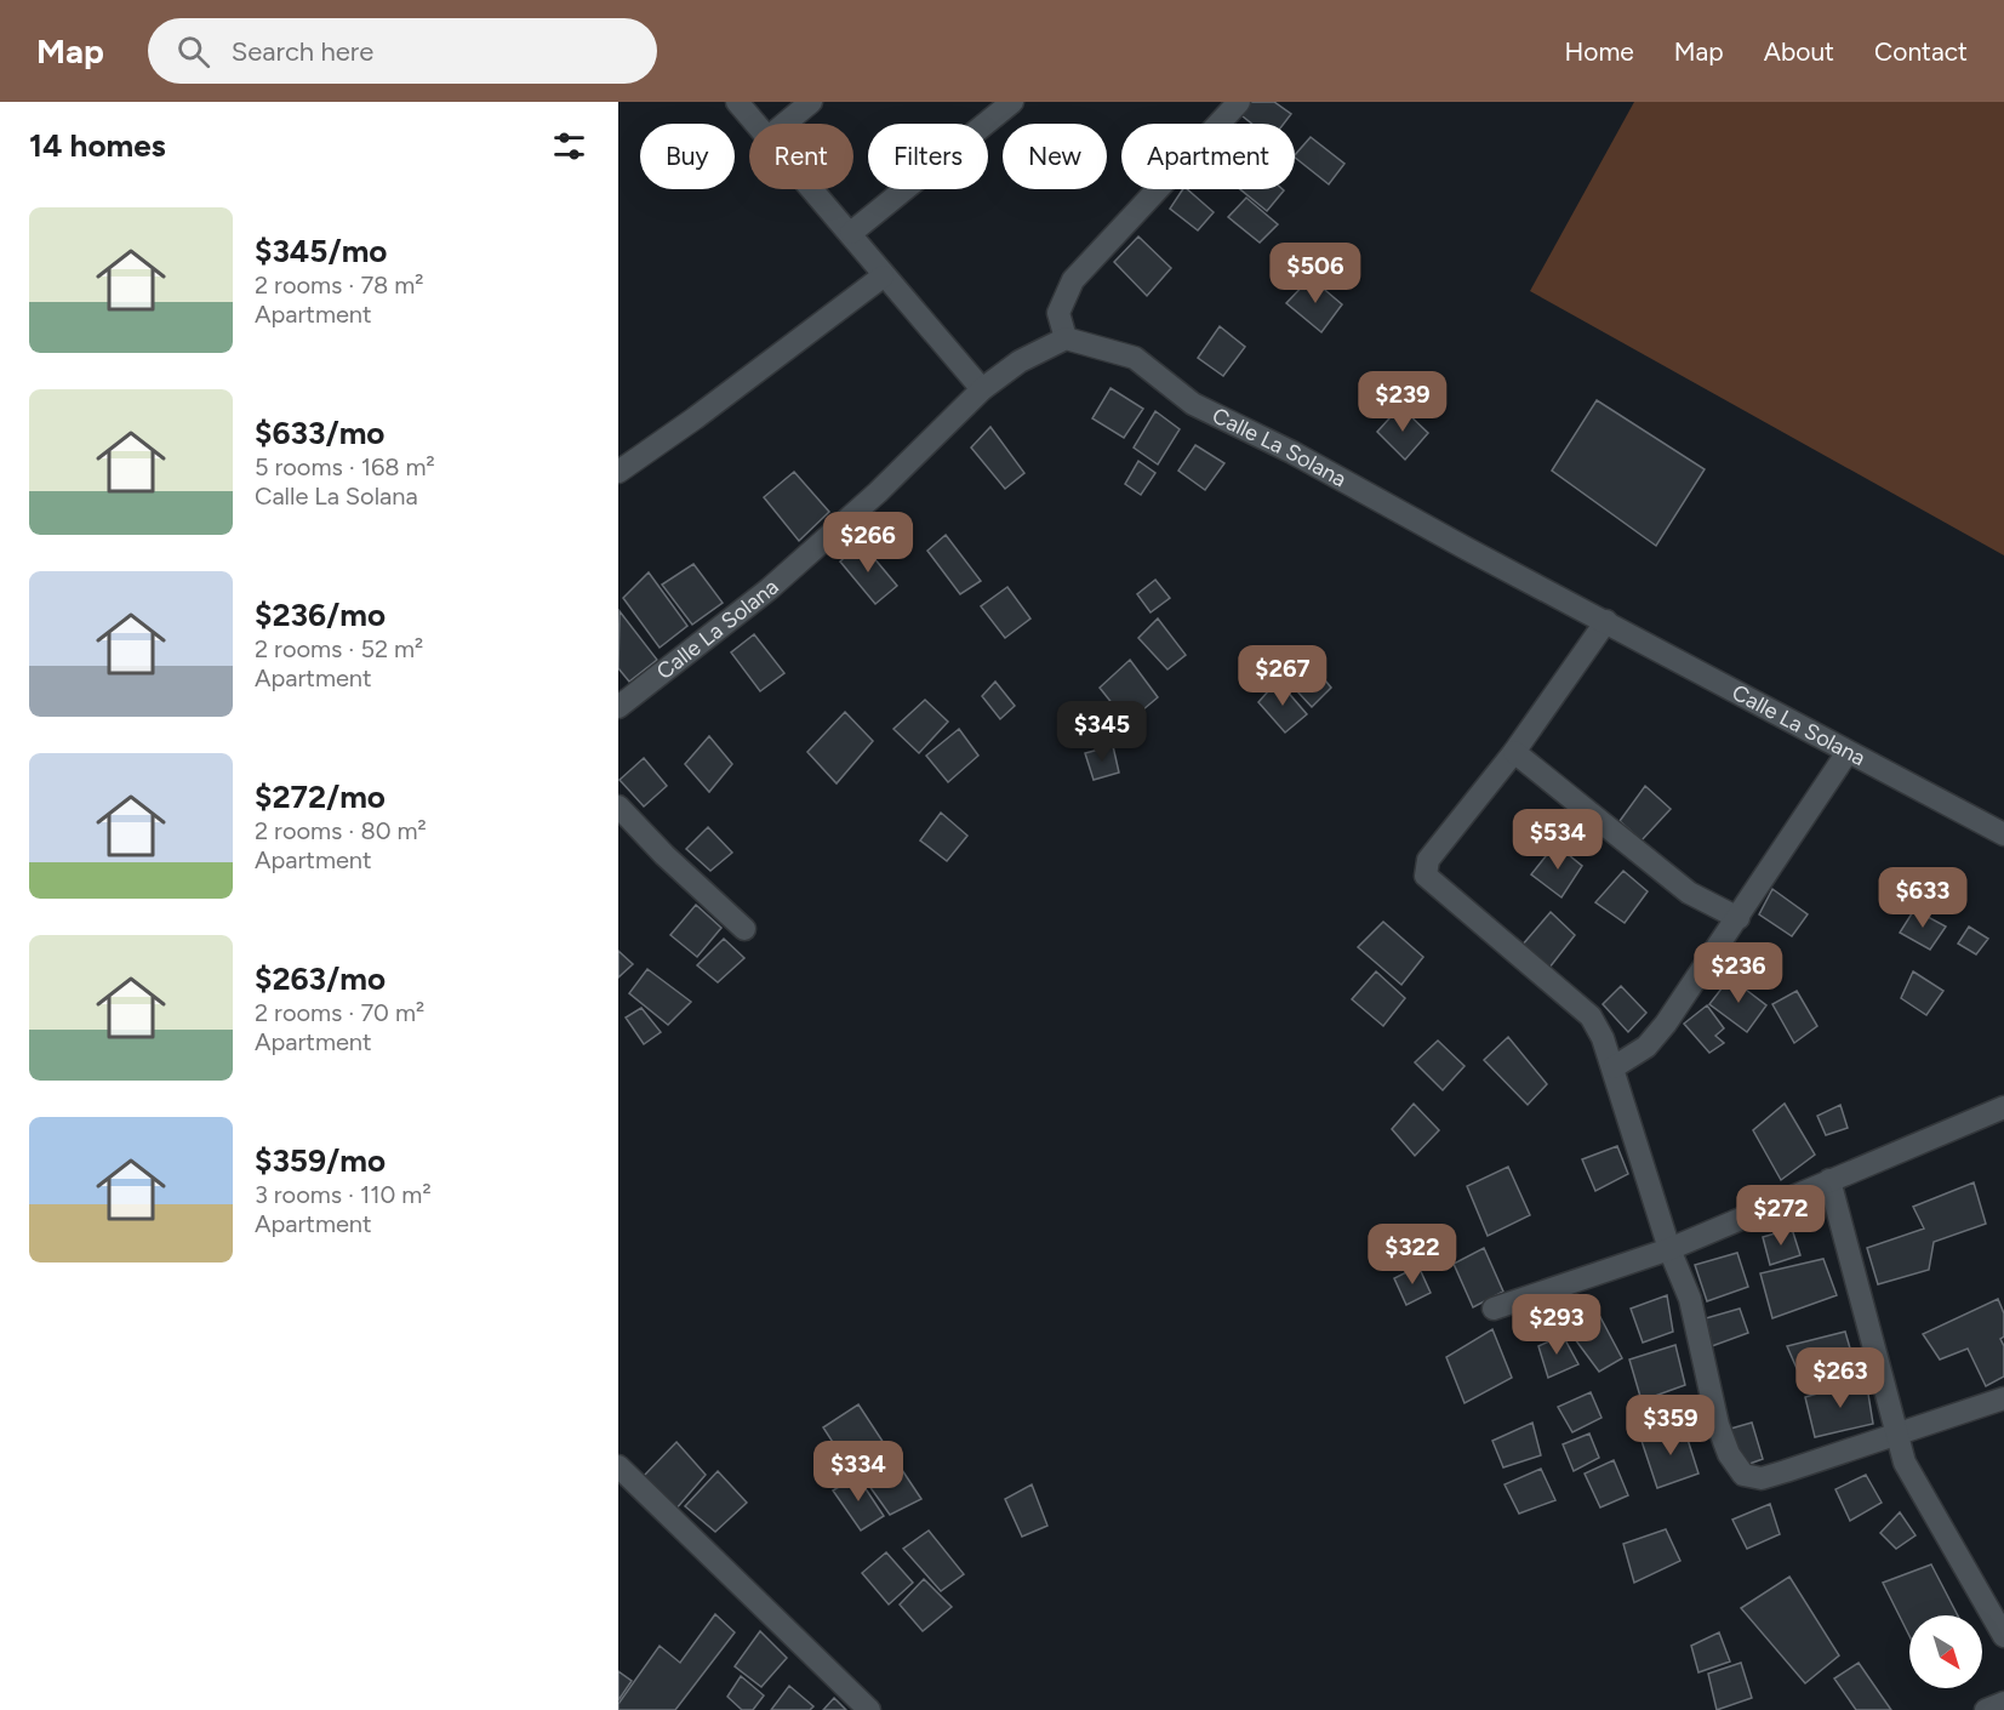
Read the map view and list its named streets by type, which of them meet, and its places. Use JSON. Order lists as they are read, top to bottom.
{
  "streets": {
    "street": ["Calle La Solana"]
  },
  "north": "bottom right",
  "page": {
    "header": "Map",
    "search": "Search here",
    "nav": [
      "Home",
      "Map",
      "About",
      "Contact"
    ],
    "heading": "14 homes",
    "chip": [
      "Buy",
      "Rent",
      "Filters",
      "New",
      "Apartment"
    ],
    "list": [
      {
        "name": "$345/mo",
        "note": "2 rooms · 78 m² · Apartment"
      },
      {
        "name": "$633/mo",
        "note": "5 rooms · 168 m² · Calle La Solana"
      },
      {
        "name": "$236/mo",
        "note": "2 rooms · 52 m² · Apartment"
      },
      {
        "name": "$272/mo",
        "note": "2 rooms · 80 m² · Apartment"
      },
      {
        "name": "$263/mo",
        "note": "2 rooms · 70 m² · Apartment"
      },
      {
        "name": "$359/mo",
        "note": "3 rooms · 110 m² · Apartment"
      }
    ],
    "price": [
      "$506",
      "$239",
      "$266",
      "$267",
      "$345",
      "$534",
      "$633",
      "$236",
      "$272",
      "$322",
      "$293",
      "$263",
      "$359",
      "$334"
    ]
  }
}
